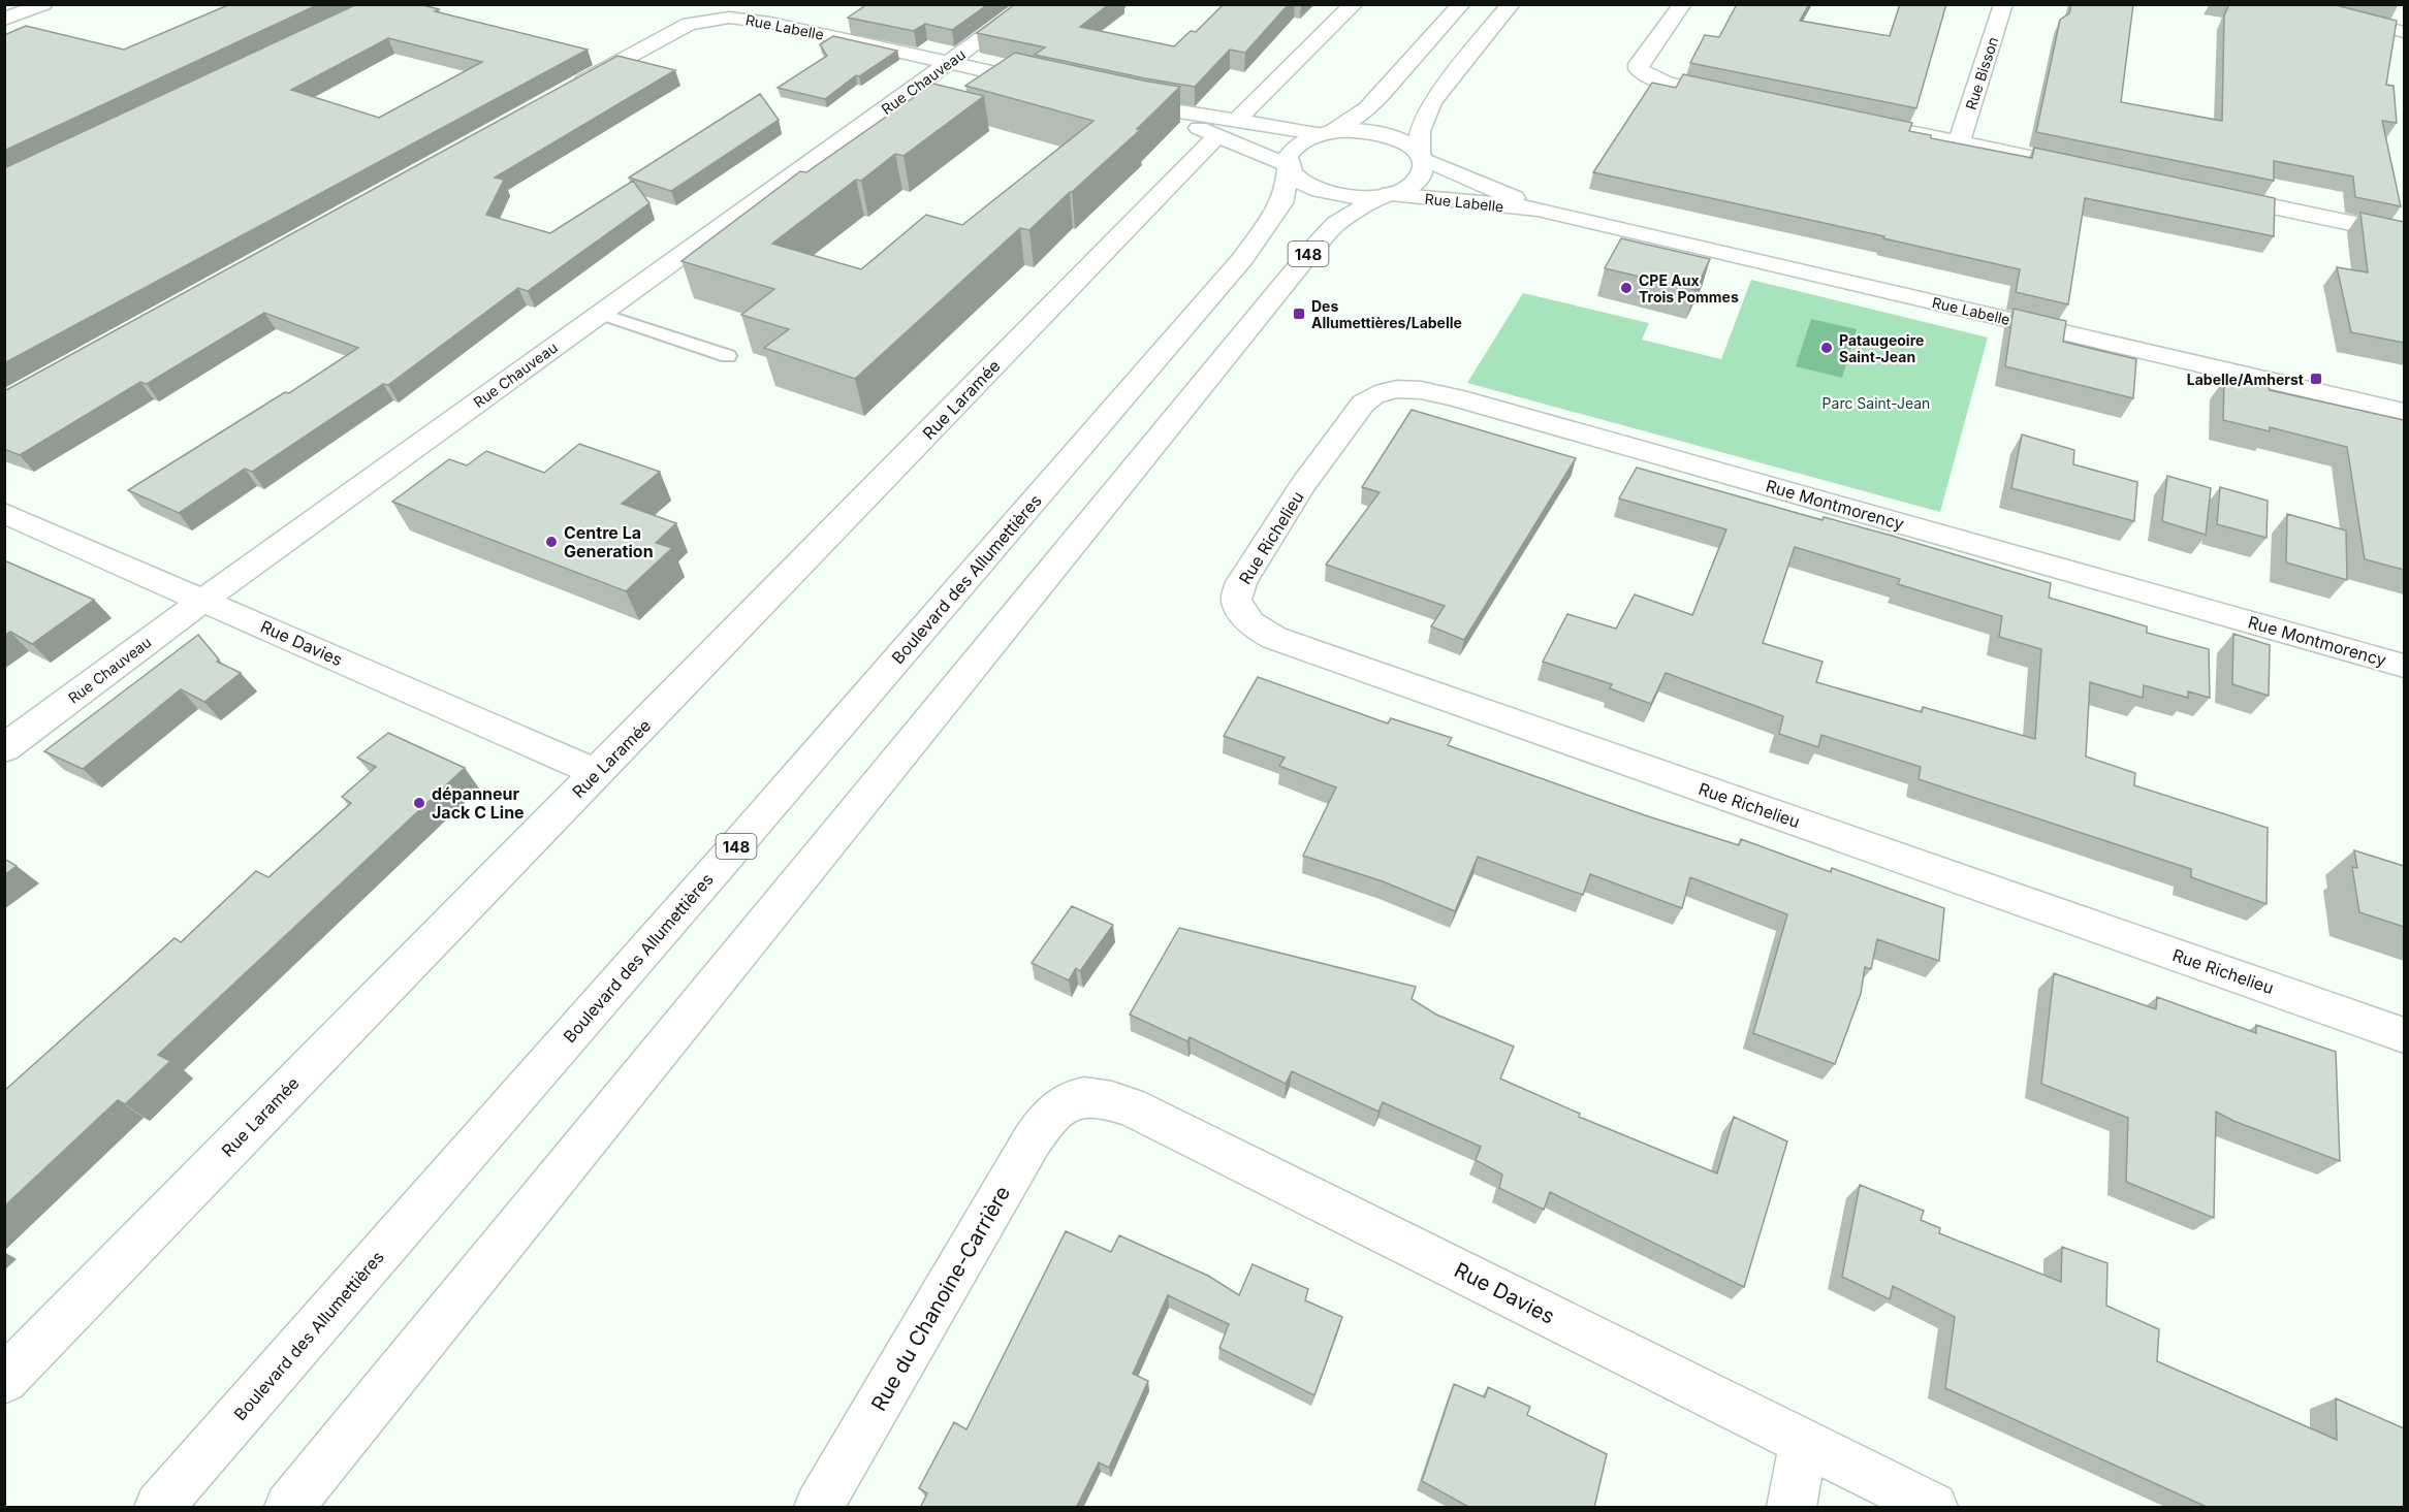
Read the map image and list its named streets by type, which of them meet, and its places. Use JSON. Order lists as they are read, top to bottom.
{
  "streets": {
    "main road": [
      "Rue Labelle",
      "Rue Bisson",
      "Rue Chauveau",
      "148",
      "Rue Laramée",
      "Rue Montmorency",
      "Rue Richelieu",
      "Boulevard des Allumettières",
      "Rue Davies",
      "Rue du Chanoine-Carrière"
    ]
  },
  "crossings": [
    ["Rue Labelle", "Rue Chauveau"],
    ["Rue Labelle", "148"],
    ["Rue Labelle", "Boulevard des Allumettières"],
    ["Rue Chauveau", "Rue Davies"],
    ["Rue Laramée", "Rue Davies"],
    ["Rue Montmorency", "Rue Richelieu"],
    ["Rue Davies", "Rue du Chanoine-Carrière"]
  ],
  "parks": ["Parc Saint-Jean"],
  "places": {
    "other": [
      "CPE Aux Trois Pommes",
      "Pataugeoire Saint-Jean",
      "Centre La Generation",
      "dépanneur Jack C Line"
    ],
    "transit": ["Des Allumettières/Labelle", "Labelle/Amherst"]
  }
}
